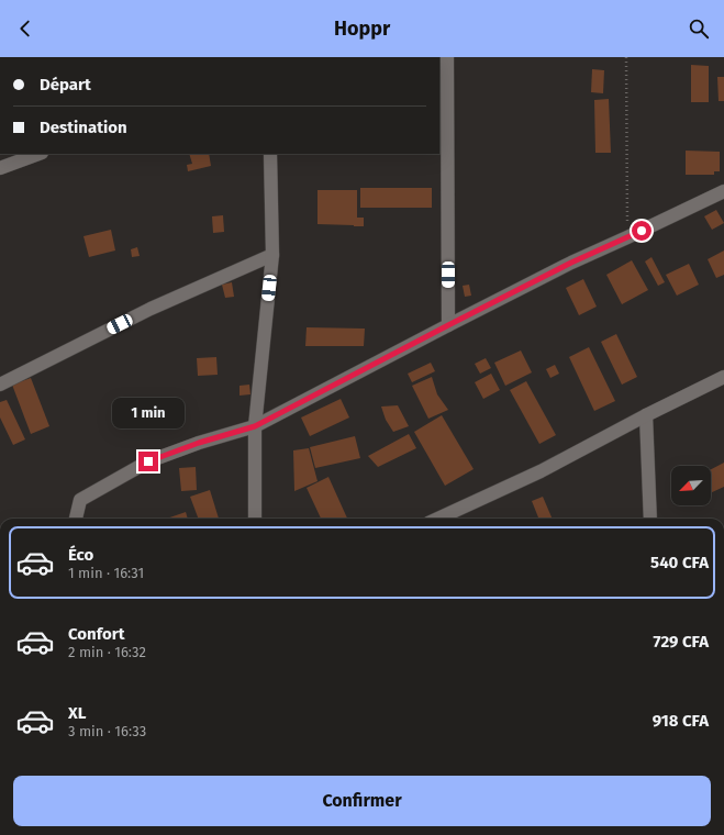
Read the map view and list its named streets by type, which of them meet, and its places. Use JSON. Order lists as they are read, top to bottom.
{
  "north": "bottom left",
  "page": {
    "header": "Hoppr",
    "banner": ["Départ", "Destination"],
    "bubble": "1 min",
    "list": [
      {
        "name": "Éco",
        "note": "1 min · 16:31",
        "value": "540 CFA"
      },
      {
        "name": "Confort",
        "note": "2 min · 16:32",
        "value": "729 CFA"
      },
      {
        "name": "XL",
        "note": "3 min · 16:33",
        "value": "918 CFA"
      }
    ],
    "buttons": "Confirmer"
  }
}
